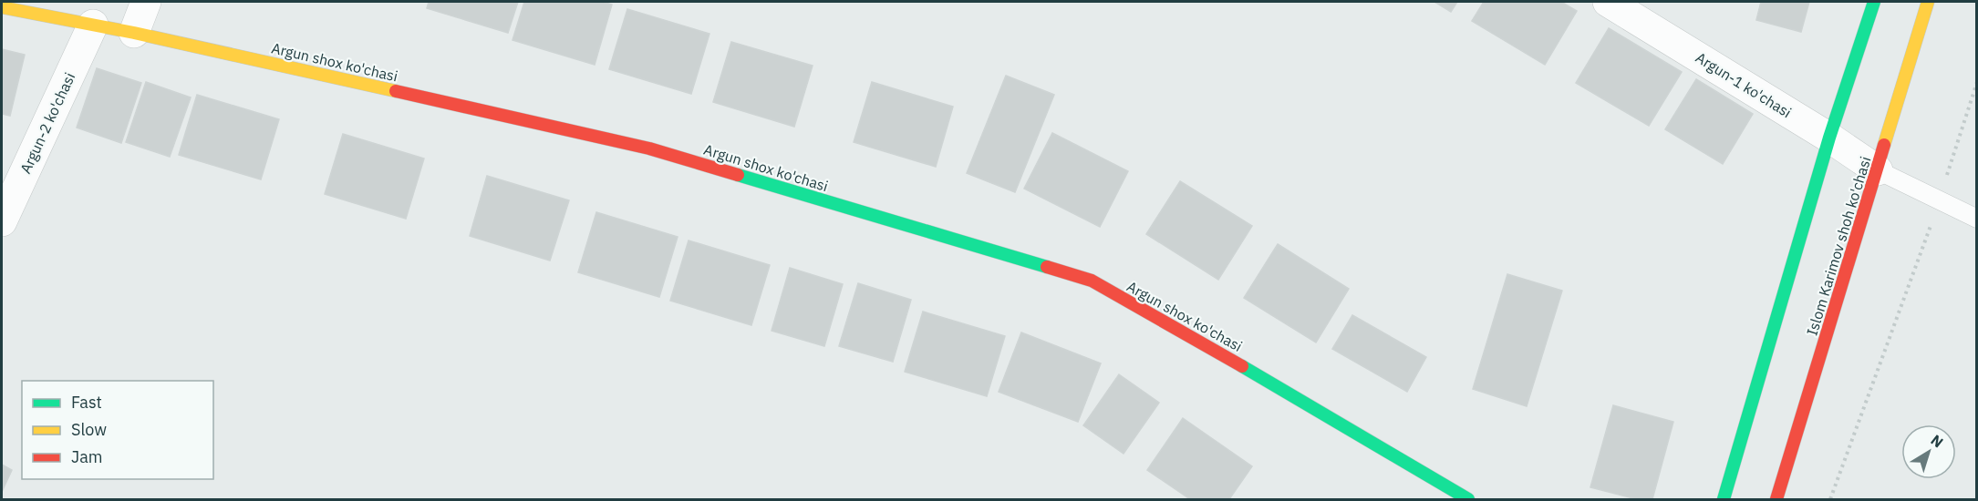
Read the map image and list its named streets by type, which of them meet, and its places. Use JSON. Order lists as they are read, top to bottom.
{
  "streets": {
    "street": [
      "Argun shox ko'chasi",
      "Argun-1 ko'chasi",
      "Argun-2 ko'chasi",
      "Islom Karimov shoh ko'chasi"
    ]
  },
  "crossings": [
    ["Argun shox ko'chasi", "Argun-2 ko'chasi"],
    ["Argun-1 ko'chasi", "Islom Karimov shoh ko'chasi"]
  ],
  "legend": ["Fast", "Slow", "Jam"],
  "north": "top right"
}
